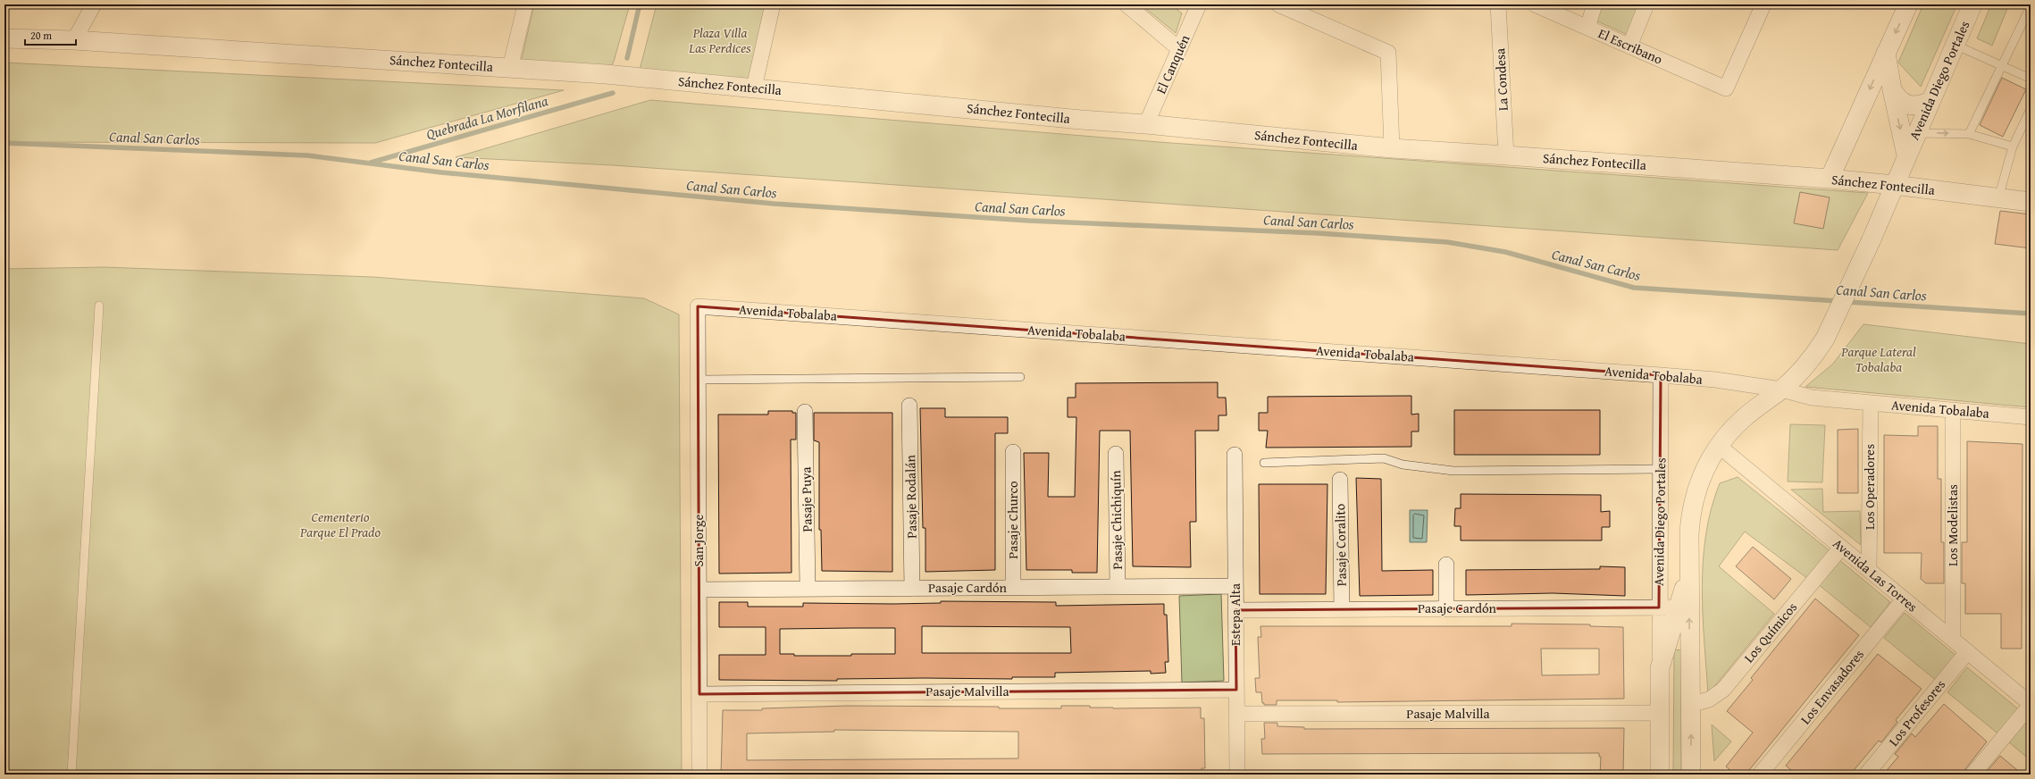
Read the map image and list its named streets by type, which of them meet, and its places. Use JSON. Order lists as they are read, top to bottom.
{
  "streets": {
    "street": [
      "El Escribano",
      "Sánchez Fontecilla",
      "El Canquén",
      "La Condesa",
      "Avenida Diego Portales",
      "Avenida Tobalaba",
      "Los Operadores",
      "Pasaje Rodalán",
      "Pasaje Puya",
      "Pasaje Churco",
      "Pasaje Chichiquín",
      "Los Modelistas",
      "San Jorge",
      "Pasaje Coralito",
      "Avenida Las Torres",
      "Pasaje Cardón",
      "Estepa Alta",
      "Los Químicos",
      "Los Envasadores",
      "Pasaje Malvilla",
      "Los Profesores"
    ]
  },
  "crossings": [
    ["Sánchez Fontecilla", "El Canquén"],
    ["Sánchez Fontecilla", "La Condesa"],
    ["Sánchez Fontecilla", "Avenida Diego Portales"],
    ["Avenida Diego Portales", "Avenida Tobalaba"],
    ["Avenida Diego Portales", "Avenida Las Torres"],
    ["Avenida Diego Portales", "Pasaje Cardón"],
    ["Avenida Diego Portales", "Los Químicos"],
    ["Avenida Diego Portales", "Pasaje Malvilla"],
    ["Avenida Tobalaba", "Los Operadores"],
    ["Avenida Tobalaba", "Los Modelistas"],
    ["Avenida Tobalaba", "San Jorge"],
    ["Los Operadores", "Avenida Las Torres"],
    ["Pasaje Rodalán", "Pasaje Cardón"],
    ["Pasaje Puya", "Pasaje Cardón"],
    ["Pasaje Churco", "Pasaje Cardón"],
    ["Pasaje Chichiquín", "Pasaje Cardón"],
    ["Los Modelistas", "Avenida Las Torres"],
    ["San Jorge", "Pasaje Cardón"],
    ["San Jorge", "Pasaje Malvilla"],
    ["Pasaje Coralito", "Pasaje Cardón"],
    ["Avenida Las Torres", "Los Químicos"],
    ["Avenida Las Torres", "Los Envasadores"],
    ["Avenida Las Torres", "Los Profesores"],
    ["Pasaje Cardón", "Estepa Alta"],
    ["Estepa Alta", "Pasaje Malvilla"]
  ],
  "water": ["Quebrada La Morfilana", "Canal San Carlos"],
  "parks": ["Plaza Villa Las Perdices", "Parque Lateral Tobalaba", "Cementerio Parque El Prado"],
  "scale_bar": "20 m"
}
